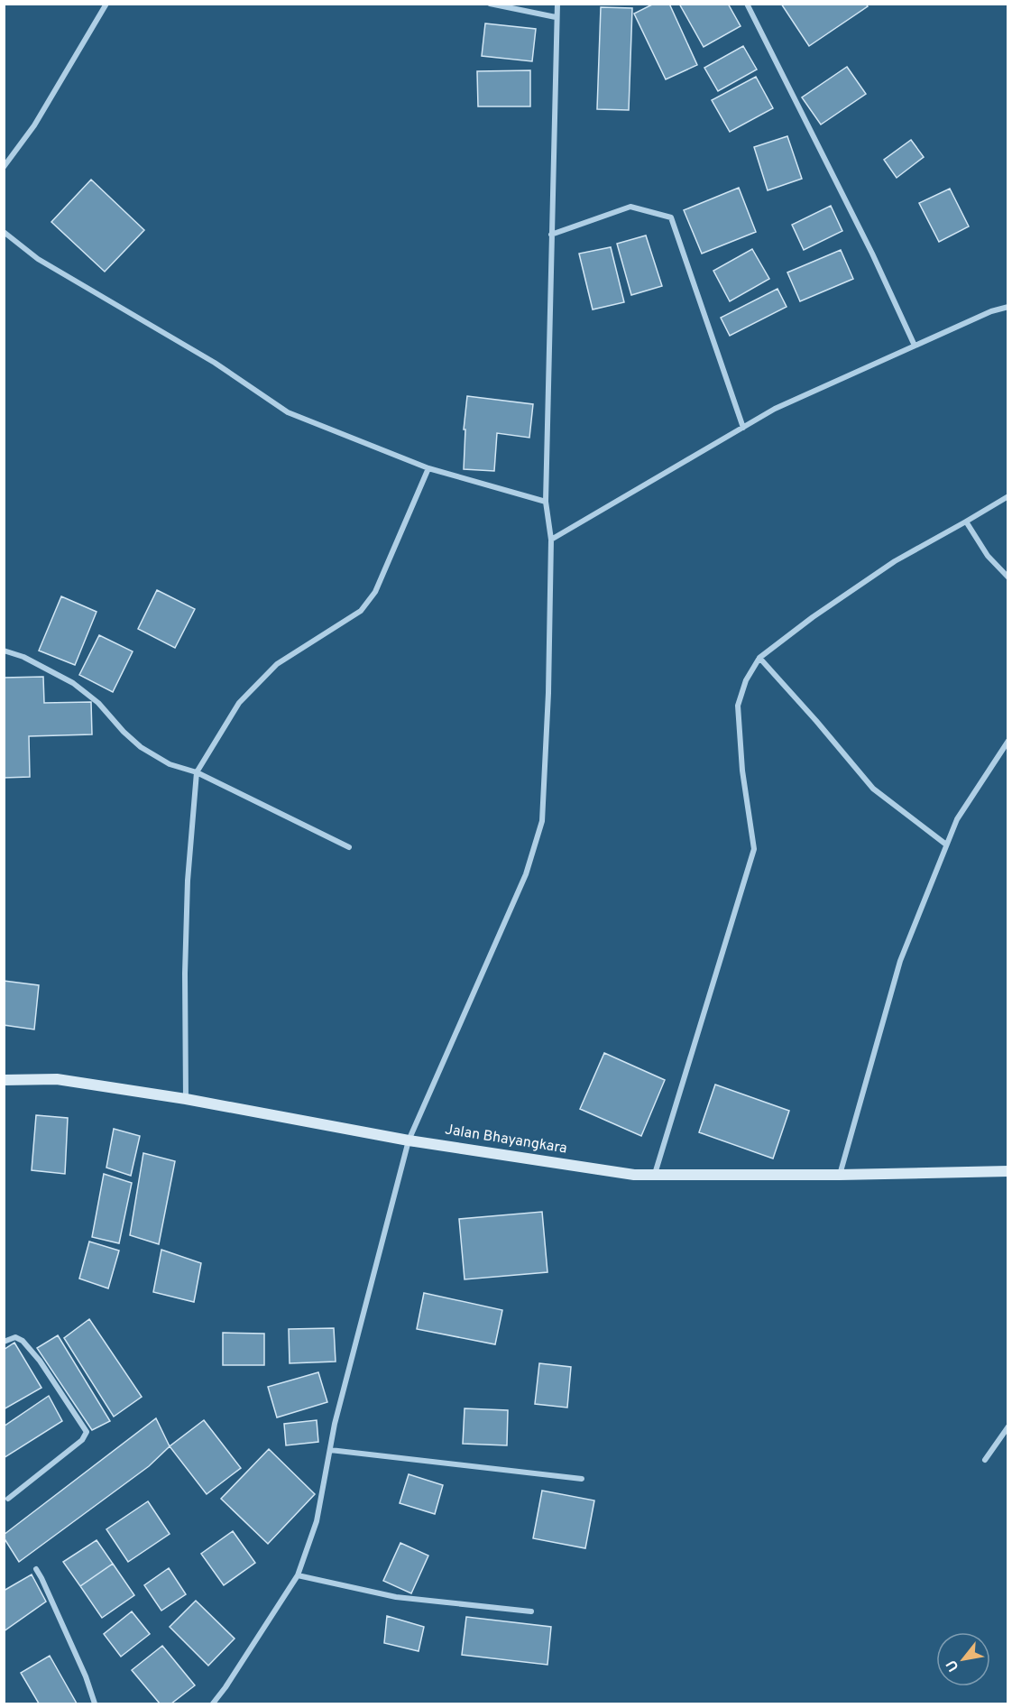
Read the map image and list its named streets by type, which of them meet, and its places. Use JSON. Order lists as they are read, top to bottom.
{
  "streets": {
    "street": ["Jalan Bhayangkara"]
  },
  "north": "bottom left"
}
